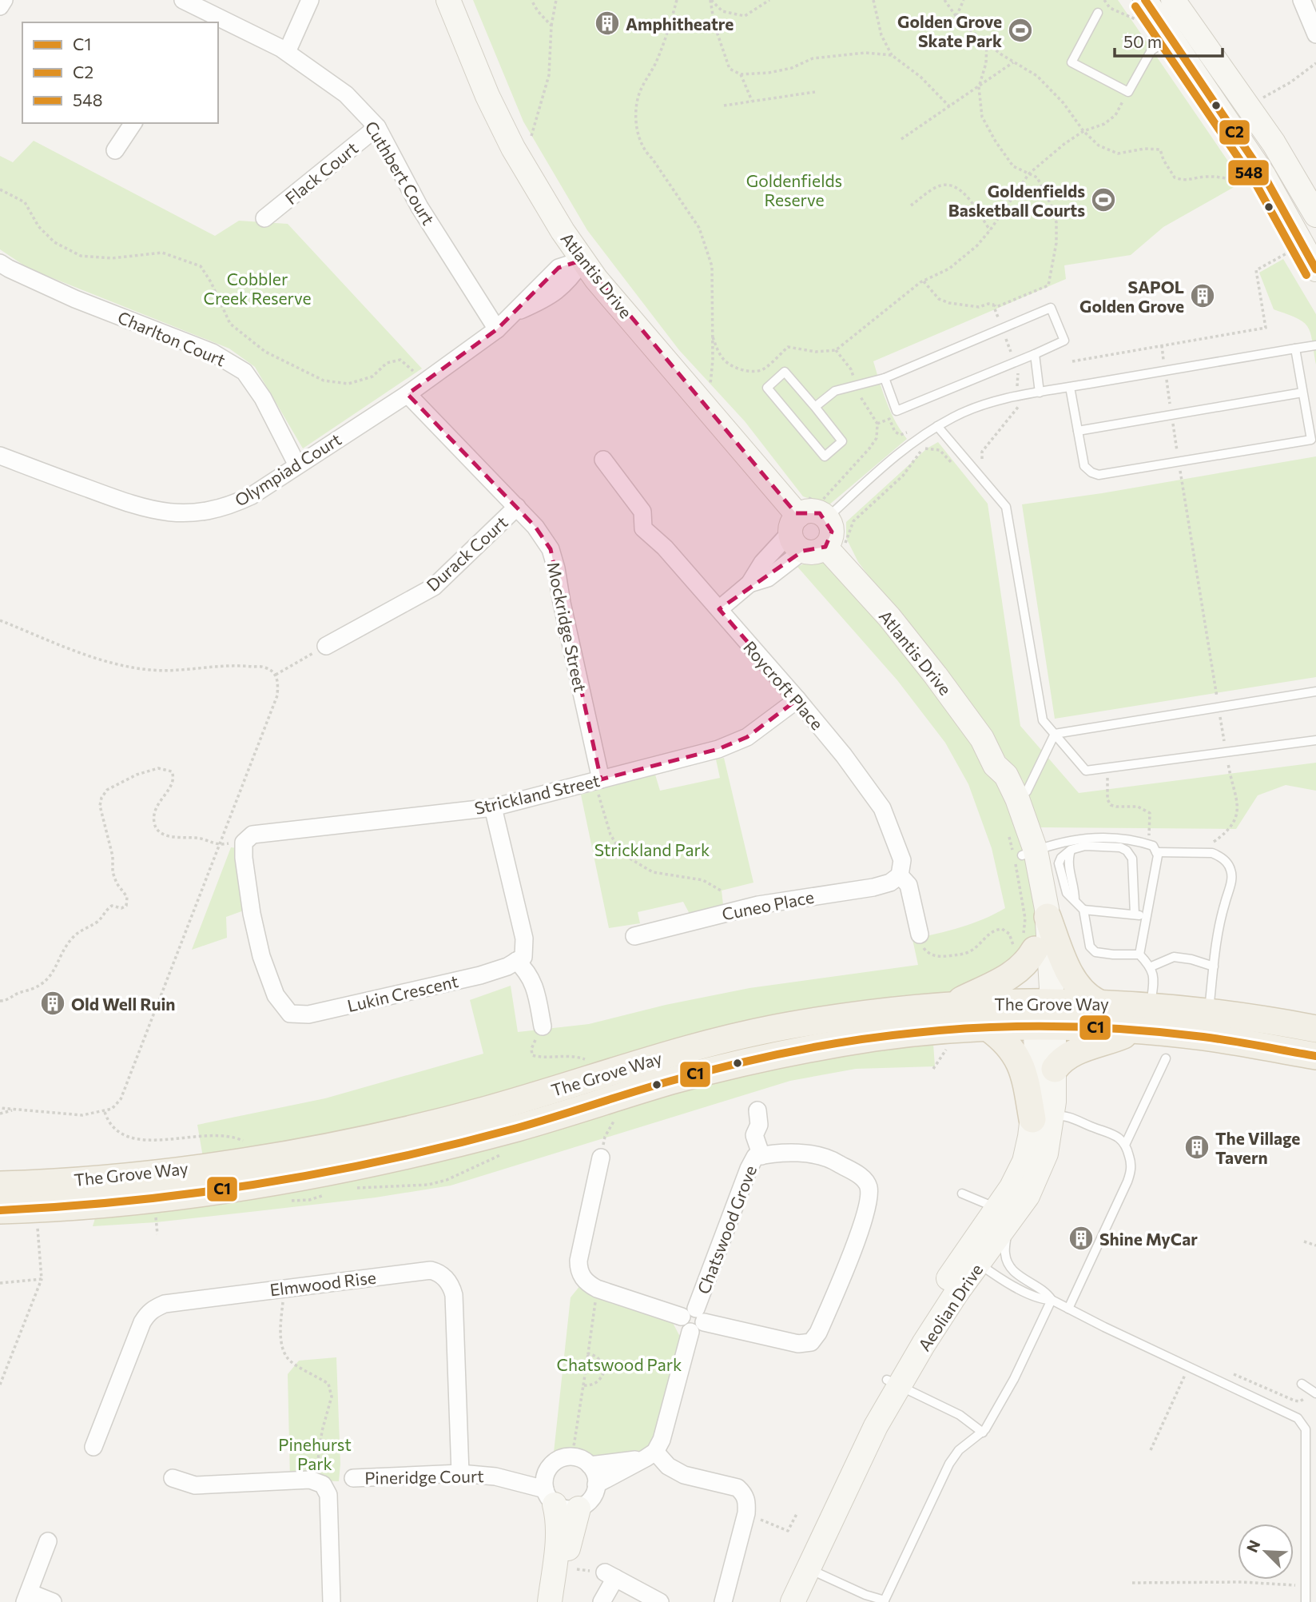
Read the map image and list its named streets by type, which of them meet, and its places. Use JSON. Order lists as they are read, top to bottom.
{
  "streets": {
    "main road": ["The Grove Way"],
    "street": [
      "Flack Court",
      "Cuthbert Court",
      "Atlantis Drive",
      "Charlton Court",
      "Olympiad Court",
      "Durack Court",
      "Mockridge Street",
      "Roycroft Place",
      "Strickland Street",
      "Cuneo Place",
      "Lukin Crescent",
      "Chatswood Grove",
      "Elmwood Rise",
      "Aeolian Drive",
      "Pineridge Court"
    ]
  },
  "crossings": [
    ["Flack Court", "Cuthbert Court"],
    ["Cuthbert Court", "Olympiad Court"],
    ["Atlantis Drive", "Olympiad Court"],
    ["Atlantis Drive", "The Grove Way"],
    ["Atlantis Drive", "Aeolian Drive"],
    ["Charlton Court", "Olympiad Court"],
    ["Olympiad Court", "Mockridge Street"],
    ["Durack Court", "Mockridge Street"],
    ["Mockridge Street", "Strickland Street"],
    ["Roycroft Place", "Strickland Street"],
    ["Roycroft Place", "Cuneo Place"],
    ["Strickland Street", "Lukin Crescent"],
    ["The Grove Way", "Aeolian Drive"],
    ["Elmwood Rise", "Pineridge Court"]
  ],
  "parks": [
    "Goldenfields Reserve",
    "Cobbler Creek Reserve",
    "Strickland Park",
    "Chatswood Park",
    "Pinehurst Park"
  ],
  "places": {
    "building": [
      "Amphitheatre",
      "SAPOL Golden Grove",
      "Old Well Ruin",
      "The Village Tavern",
      "Shine MyCar"
    ],
    "sports": ["Golden Grove Skate Park", "Goldenfields Basketball Courts"]
  },
  "lines": ["transit line C2", "transit line 548", "transit line C1"],
  "legend": ["C1", "C2", "548"],
  "scale_bar": "50 m",
  "north": "top left"
}
